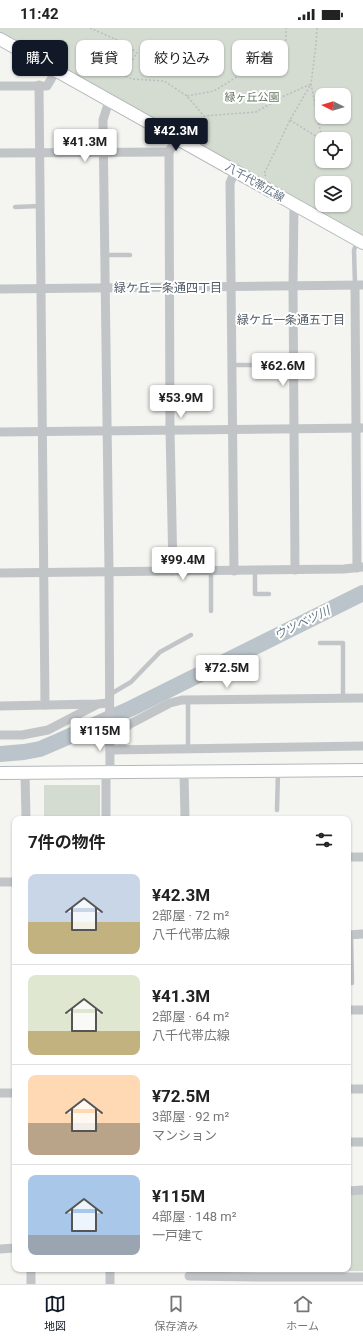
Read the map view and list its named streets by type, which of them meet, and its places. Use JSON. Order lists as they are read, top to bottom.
{
  "streets": {
    "main road": ["八千代帯広線"]
  },
  "districts": ["緑ケ丘一条通四丁目", "緑ケ丘一条通五丁目"],
  "water": ["ウツベツ川"],
  "parks": ["緑ヶ丘公園"],
  "north": "left",
  "page": {
    "status": "11:42",
    "chip": [
      "購入",
      "賃貸",
      "絞り込み",
      "新着"
    ],
    "price": [
      "¥42.3M",
      "¥41.3M",
      "¥62.6M",
      "¥53.9M",
      "¥99.4M",
      "¥72.5M",
      "¥115M"
    ],
    "heading": "7件の物件",
    "list": [
      {
        "name": "¥42.3M",
        "note": "2部屋 · 72 m² · 八千代帯広線"
      },
      {
        "name": "¥41.3M",
        "note": "2部屋 · 64 m² · 八千代帯広線"
      },
      {
        "name": "¥72.5M",
        "note": "3部屋 · 92 m² · マンション"
      },
      {
        "name": "¥115M",
        "note": "4部屋 · 148 m² · 一戸建て"
      }
    ],
    "tabs": ["地図", "保存済み", "ホーム"]
  }
}
